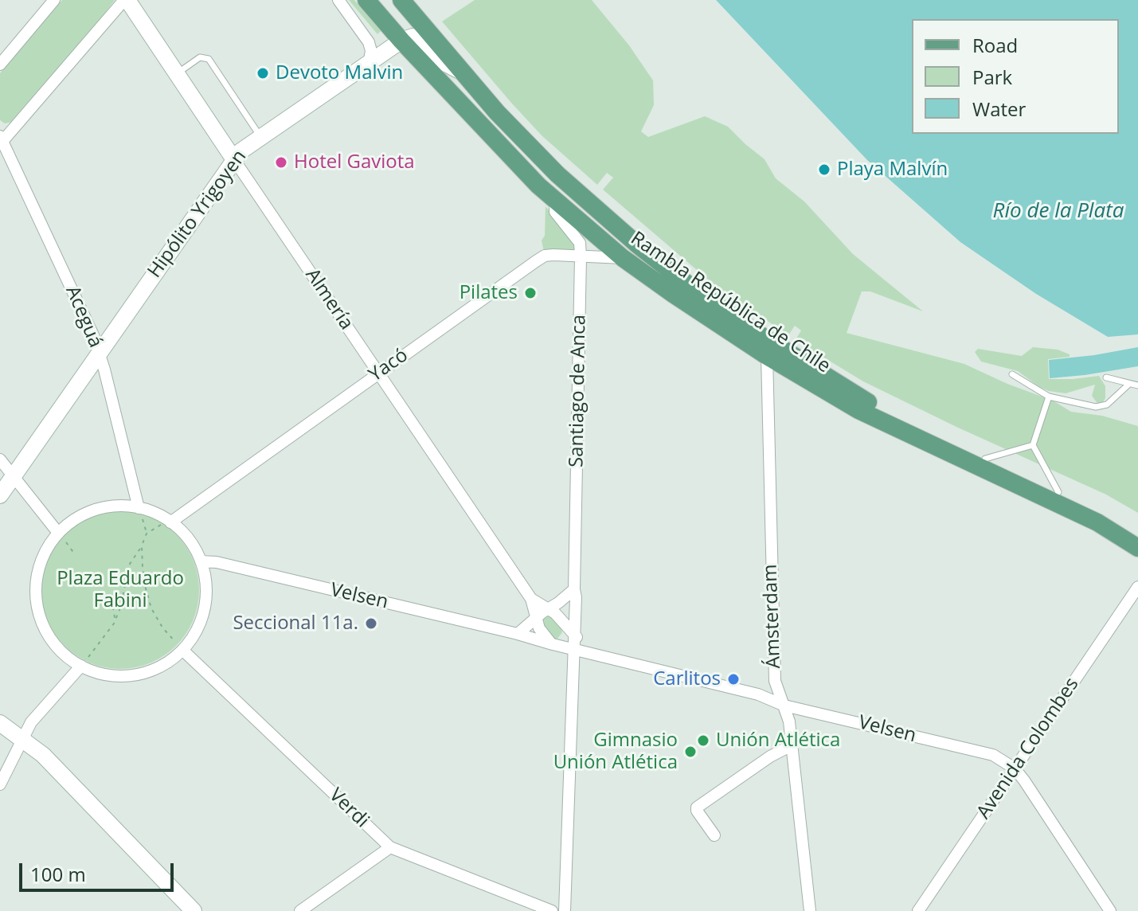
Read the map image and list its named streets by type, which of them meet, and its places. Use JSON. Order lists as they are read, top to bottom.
{
  "streets": {
    "main road": ["Rambla República de Chile"],
    "street": [
      "Hipólito Yrigoyen",
      "Almería",
      "Aceguá",
      "Yacó",
      "Santiago de Anca",
      "Velsen",
      "Ámsterdam",
      "Avenida Colombes",
      "Verdi"
    ]
  },
  "crossings": [
    ["Hipólito Yrigoyen", "Almería"],
    ["Hipólito Yrigoyen", "Rambla República de Chile"],
    ["Hipólito Yrigoyen", "Aceguá"],
    ["Almería", "Yacó"],
    ["Almería", "Santiago de Anca"],
    ["Almería", "Velsen"],
    ["Rambla República de Chile", "Yacó"],
    ["Rambla República de Chile", "Santiago de Anca"],
    ["Rambla República de Chile", "Ámsterdam"],
    ["Yacó", "Santiago de Anca"],
    ["Santiago de Anca", "Velsen"],
    ["Velsen", "Ámsterdam"],
    ["Velsen", "Avenida Colombes"]
  ],
  "water": ["Río de la Plata"],
  "parks": ["Plaza Eduardo Fabini"],
  "places": [
    "Devoto Malvin",
    "Hotel Gaviota",
    "Playa Malvín",
    "Pilates",
    "Seccional 11a.",
    "Carlitos",
    "Unión Atlética",
    "Gimnasio Unión Atlética"
  ],
  "legend": ["Road", "Park", "Water"],
  "scale_bar": "100 m"
}
